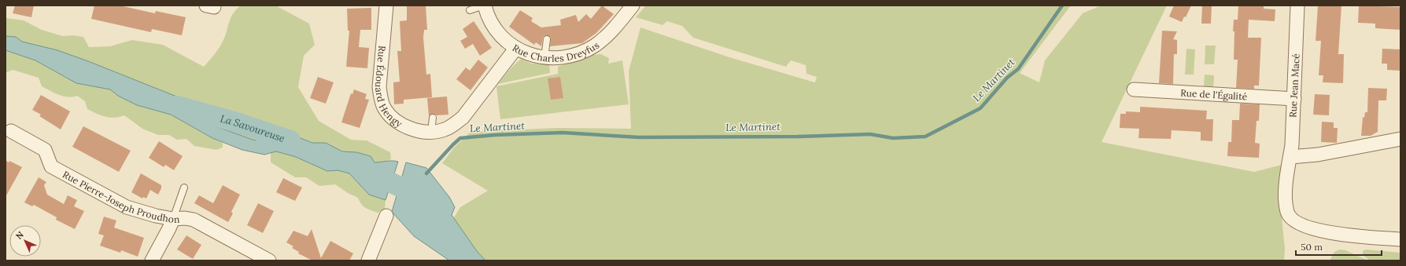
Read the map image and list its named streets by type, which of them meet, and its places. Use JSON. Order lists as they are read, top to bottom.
{
  "streets": {
    "street": [
      "Rue Charles Dreyfus",
      "Rue Édouard Hengy",
      "Rue Jean Macé",
      "Rue de l'Égalité",
      "Rue Pierre-Joseph Proudhon"
    ]
  },
  "crossings": [
    ["Rue Charles Dreyfus", "Rue Édouard Hengy"],
    ["Rue Jean Macé", "Rue de l'Égalité"]
  ],
  "water": ["Le Martinet", "La Savoureuse"],
  "scale_bar": "50 m",
  "north": "top left"
}
